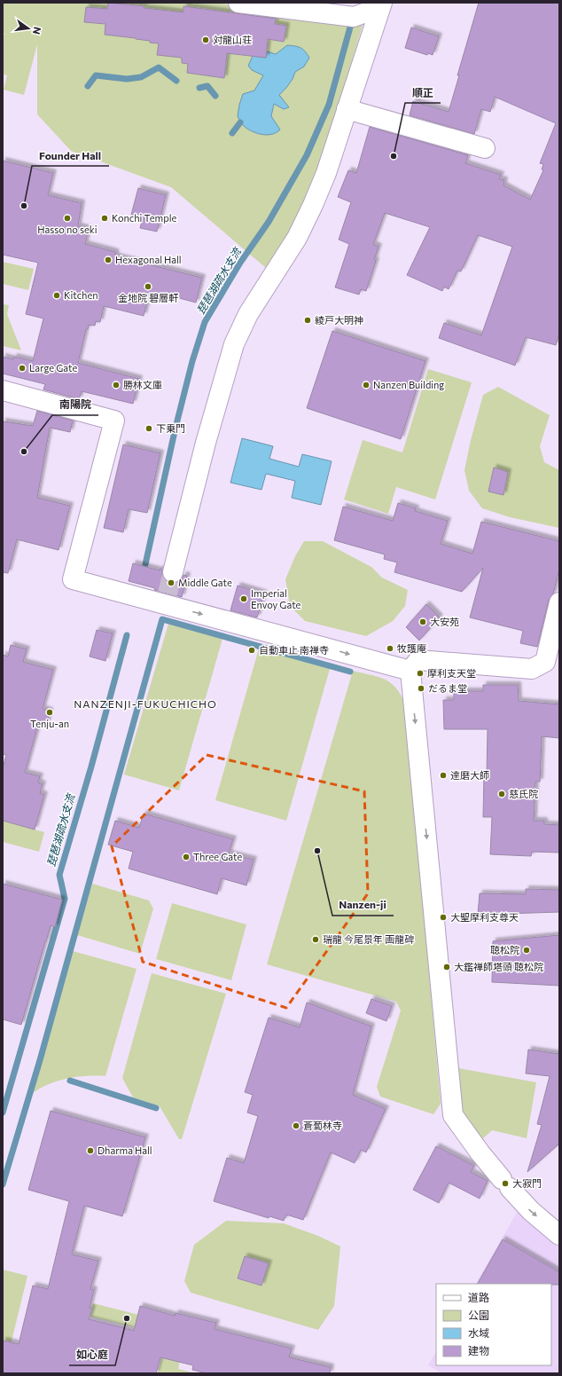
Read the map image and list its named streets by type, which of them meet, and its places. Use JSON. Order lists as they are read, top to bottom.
{
  "districts": ["NANZENJI-FUKUCHICHO"],
  "water": ["琵琶湖疏水支流"],
  "places": [
    "対龍山荘",
    "順正",
    "Founder Hall",
    "Hasso no seki",
    "Konchi Temple",
    "Hexagonal Hall",
    "金地院 碧層軒",
    "Kitchen",
    "綾戸大明神",
    "Large Gate",
    "勝林文庫",
    "Nanzen Building",
    "下乗門",
    "南陽院",
    "Middle Gate",
    "Imperial Envoy Gate",
    "大安苑",
    "牧護庵",
    "自動車止 南禅寺",
    "摩利支天堂",
    "だるま堂",
    "Tenju-an",
    "達磨大師",
    "慈氏院",
    "Nanzen-ji",
    "Three Gate",
    "大聖摩利支尊天",
    "瑞龍 今尾景年 画龍碑",
    "聴松院",
    "大鑑禅師塔頭 聴松院",
    "蒼蔔林寺",
    "Dharma Hall",
    "大寂門",
    "如心庭"
  ],
  "legend": [
    "道路",
    "公園",
    "水域",
    "建物"
  ],
  "north": "right"
}
